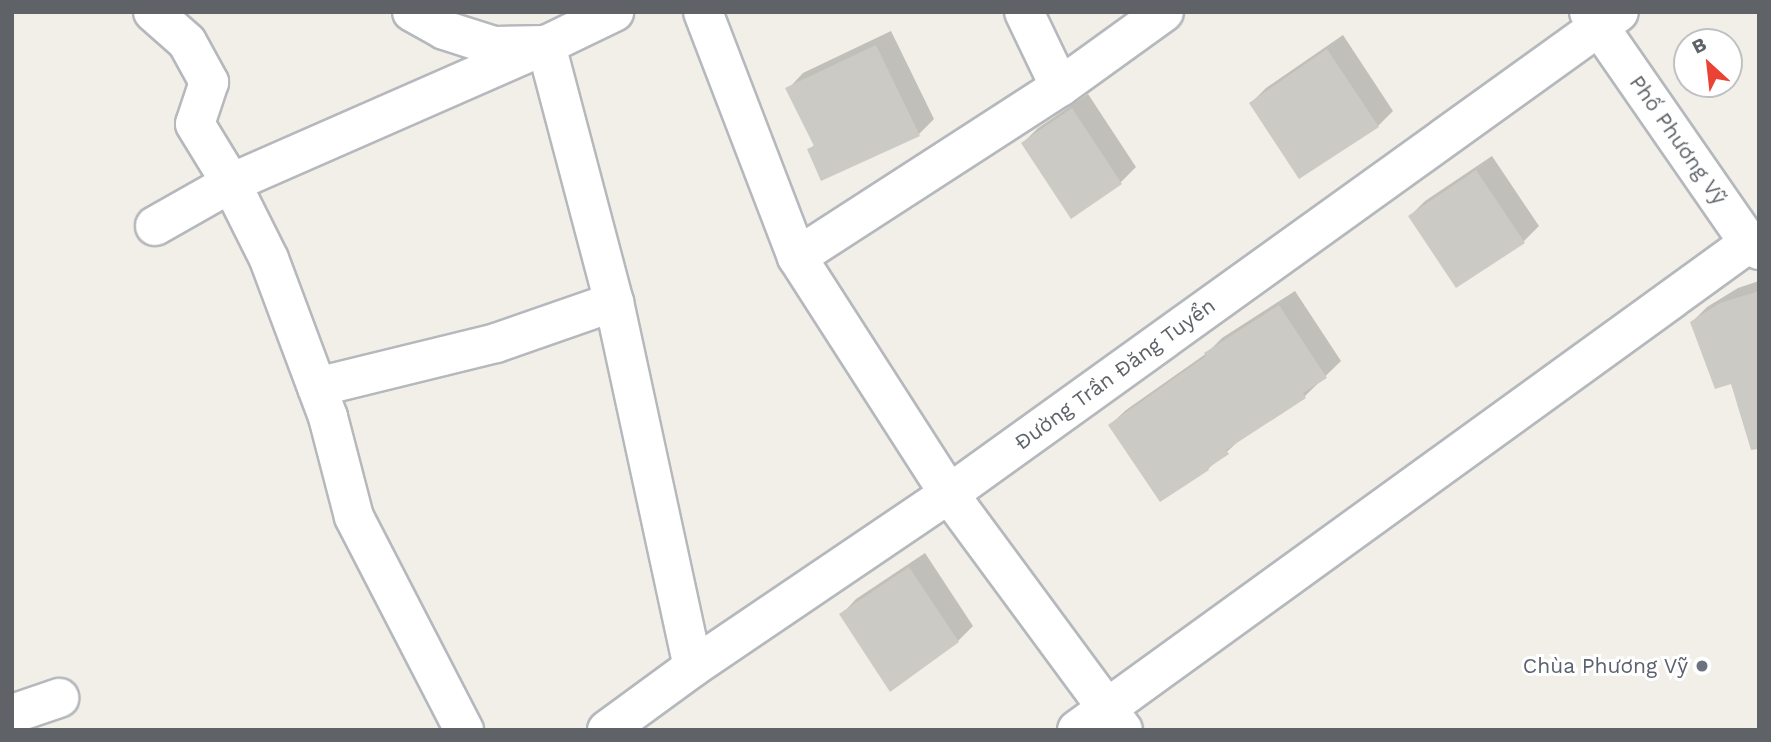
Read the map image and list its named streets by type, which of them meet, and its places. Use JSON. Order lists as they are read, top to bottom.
{
  "streets": {
    "street": ["Phố Phương Vỹ", "Đường Trần Đăng Tuyển"]
  },
  "crossings": [
    ["Phố Phương Vỹ", "Đường Trần Đăng Tuyển"]
  ],
  "places": ["Chùa Phương Vỹ"],
  "north": "top left"
}
